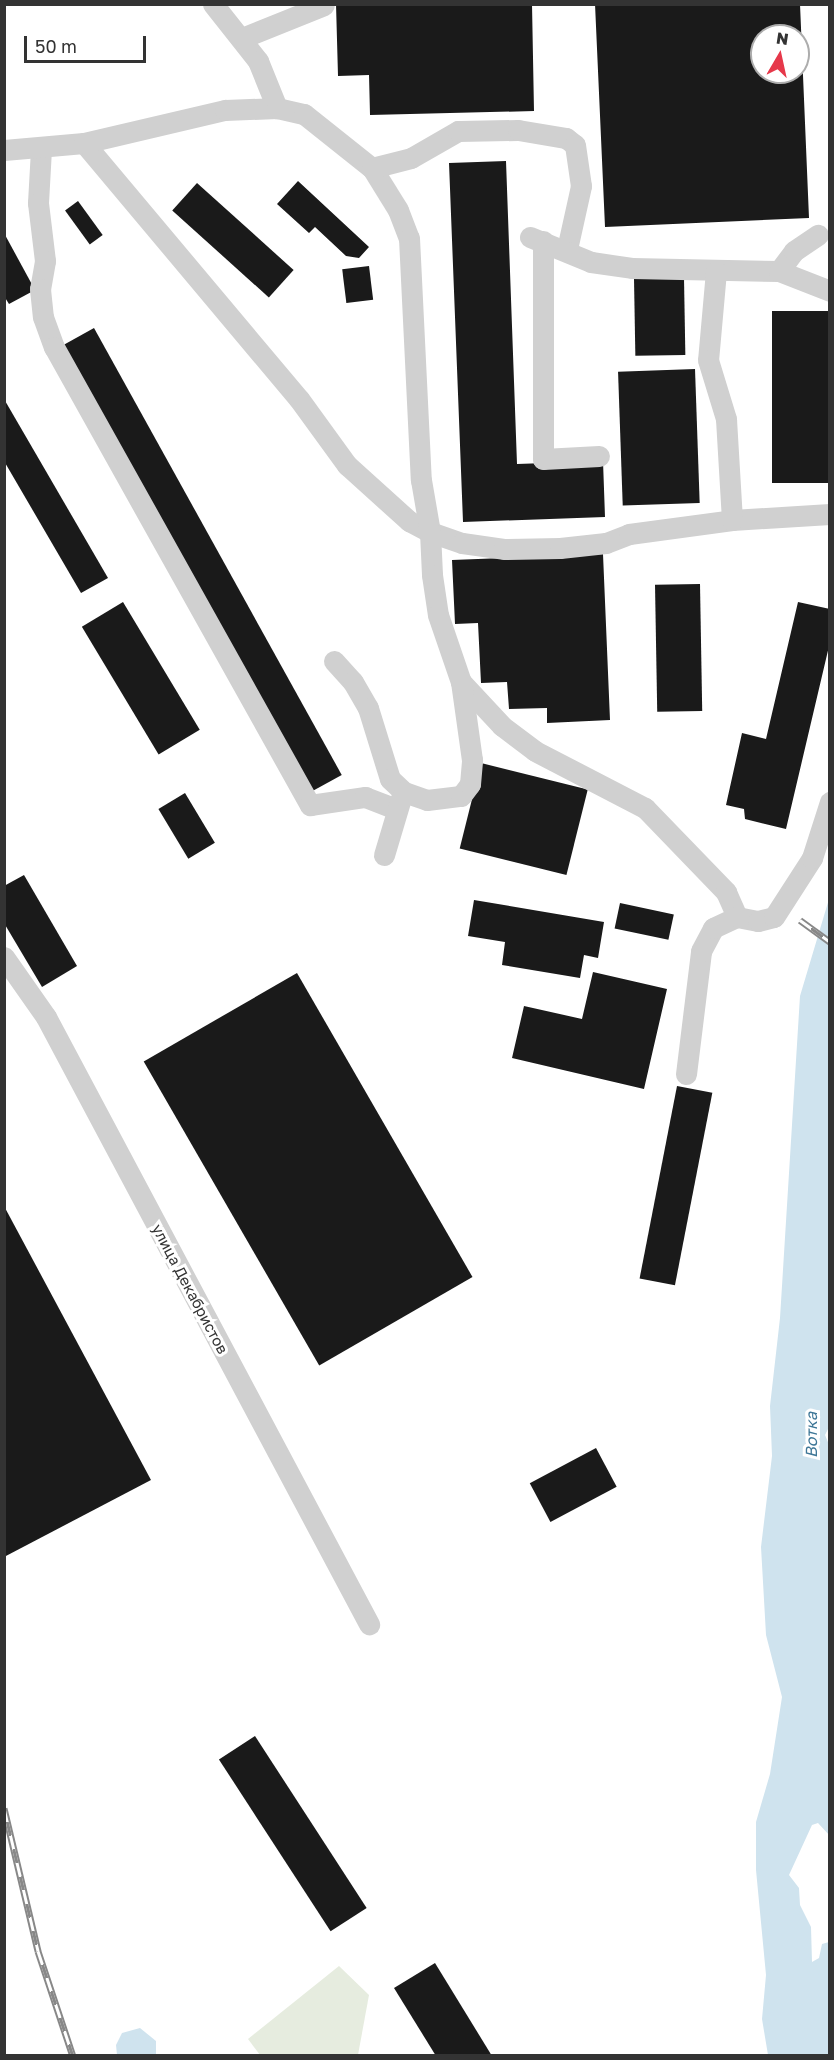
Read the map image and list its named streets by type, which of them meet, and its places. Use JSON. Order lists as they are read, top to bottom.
{
  "streets": {
    "street": ["улица Декабристов"]
  },
  "water": ["Вотка"],
  "scale_bar": "50 m",
  "north": "top"
}
